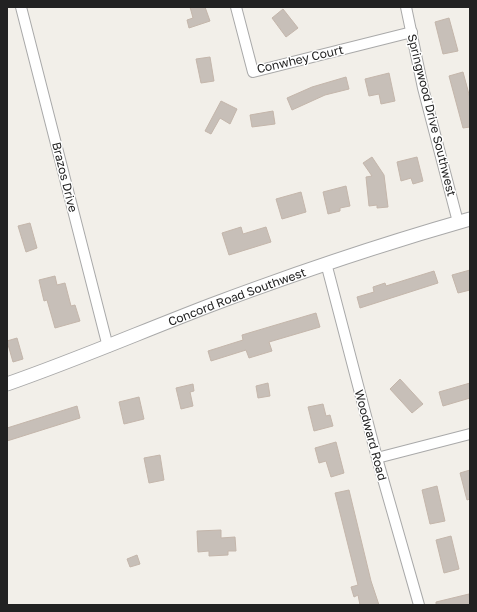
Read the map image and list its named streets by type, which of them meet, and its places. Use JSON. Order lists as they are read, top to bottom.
{
  "streets": {
    "street": [
      "Conwhey Court",
      "Springwood Drive Southwest",
      "Brazos Drive",
      "Concord Road Southwest",
      "Woodward Road"
    ]
  },
  "crossings": [
    ["Conwhey Court", "Springwood Drive Southwest"],
    ["Springwood Drive Southwest", "Concord Road Southwest"],
    ["Brazos Drive", "Concord Road Southwest"],
    ["Concord Road Southwest", "Woodward Road"]
  ]
}
